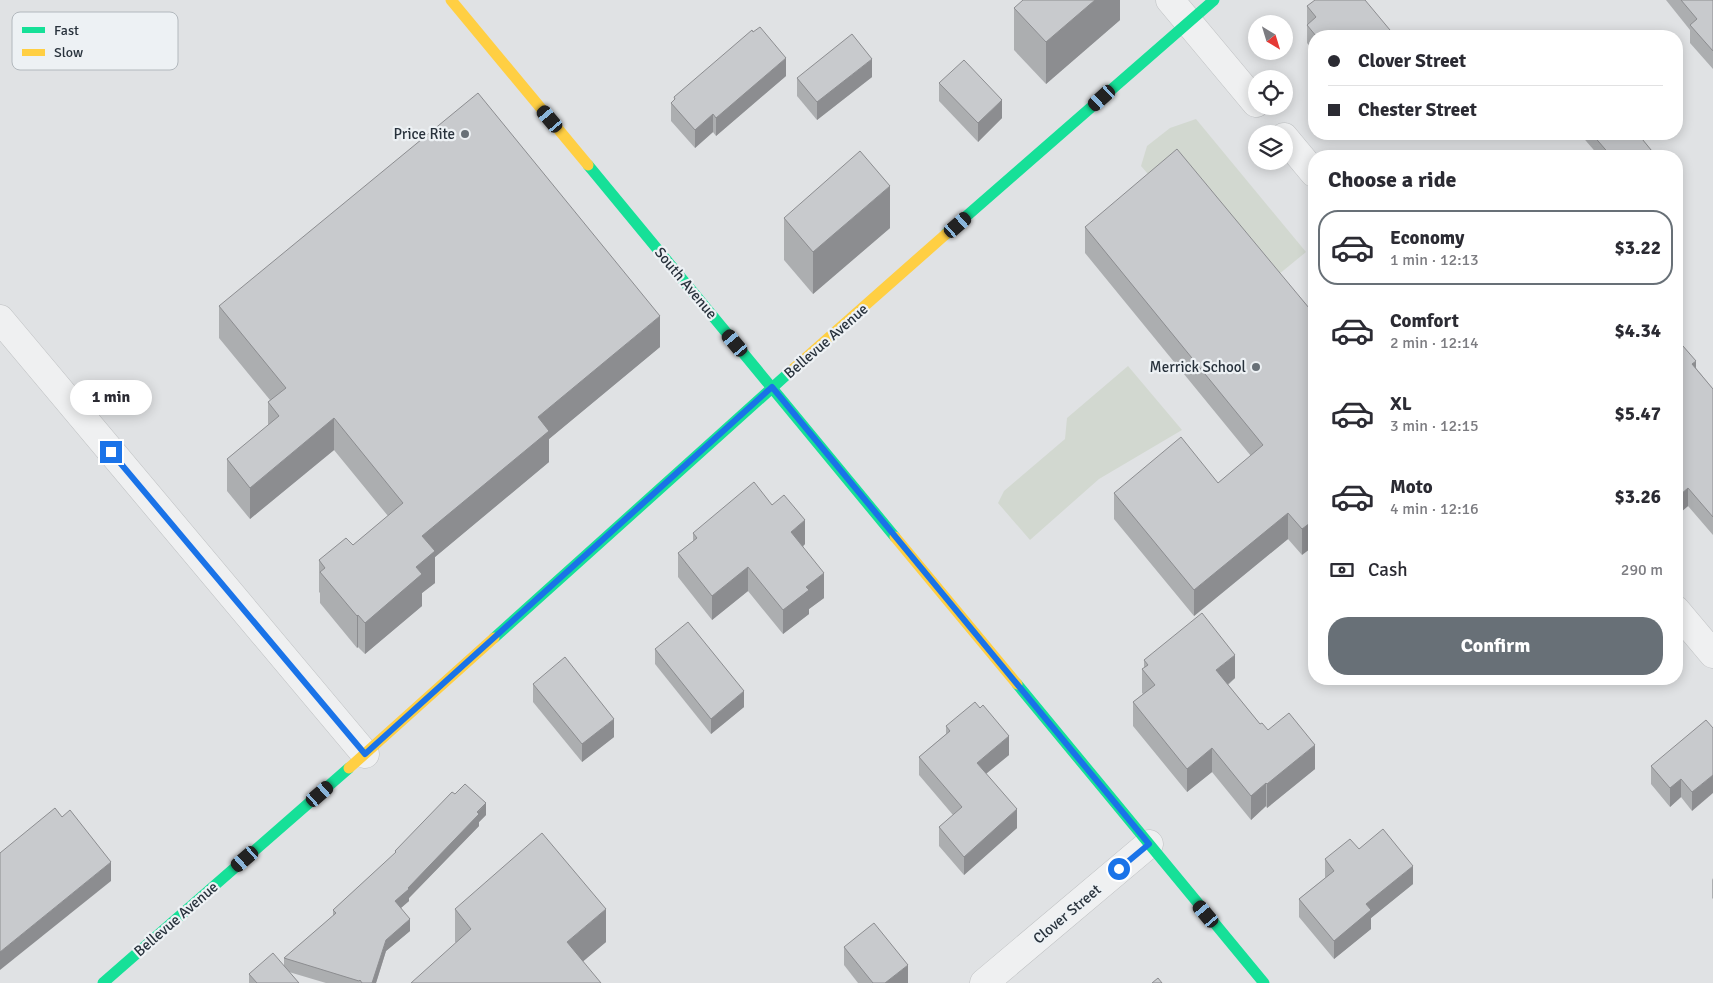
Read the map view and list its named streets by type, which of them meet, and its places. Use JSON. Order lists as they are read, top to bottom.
{
  "streets": {
    "street": ["South Avenue", "Bellevue Avenue", "Clover Street"]
  },
  "crossings": [
    ["South Avenue", "Bellevue Avenue"],
    ["South Avenue", "Clover Street"]
  ],
  "places": ["Price Rite", "Merrick School"],
  "legend": ["Fast", "Slow"],
  "north": "bottom right",
  "page": {
    "banner": ["Clover Street", "Chester Street"],
    "heading": "Choose a ride",
    "list": [
      {
        "name": "Economy",
        "note": "1 min · 12:13",
        "value": "$3.22"
      },
      {
        "name": "Comfort",
        "note": "2 min · 12:14",
        "value": "$4.34"
      },
      {
        "name": "XL",
        "note": "3 min · 12:15",
        "value": "$5.47"
      },
      {
        "name": "Moto",
        "note": "4 min · 12:16",
        "value": "$3.26"
      }
    ],
    "bubble": "1 min",
    "pay": ["Cash", "290 m"],
    "buttons": "Confirm"
  }
}
